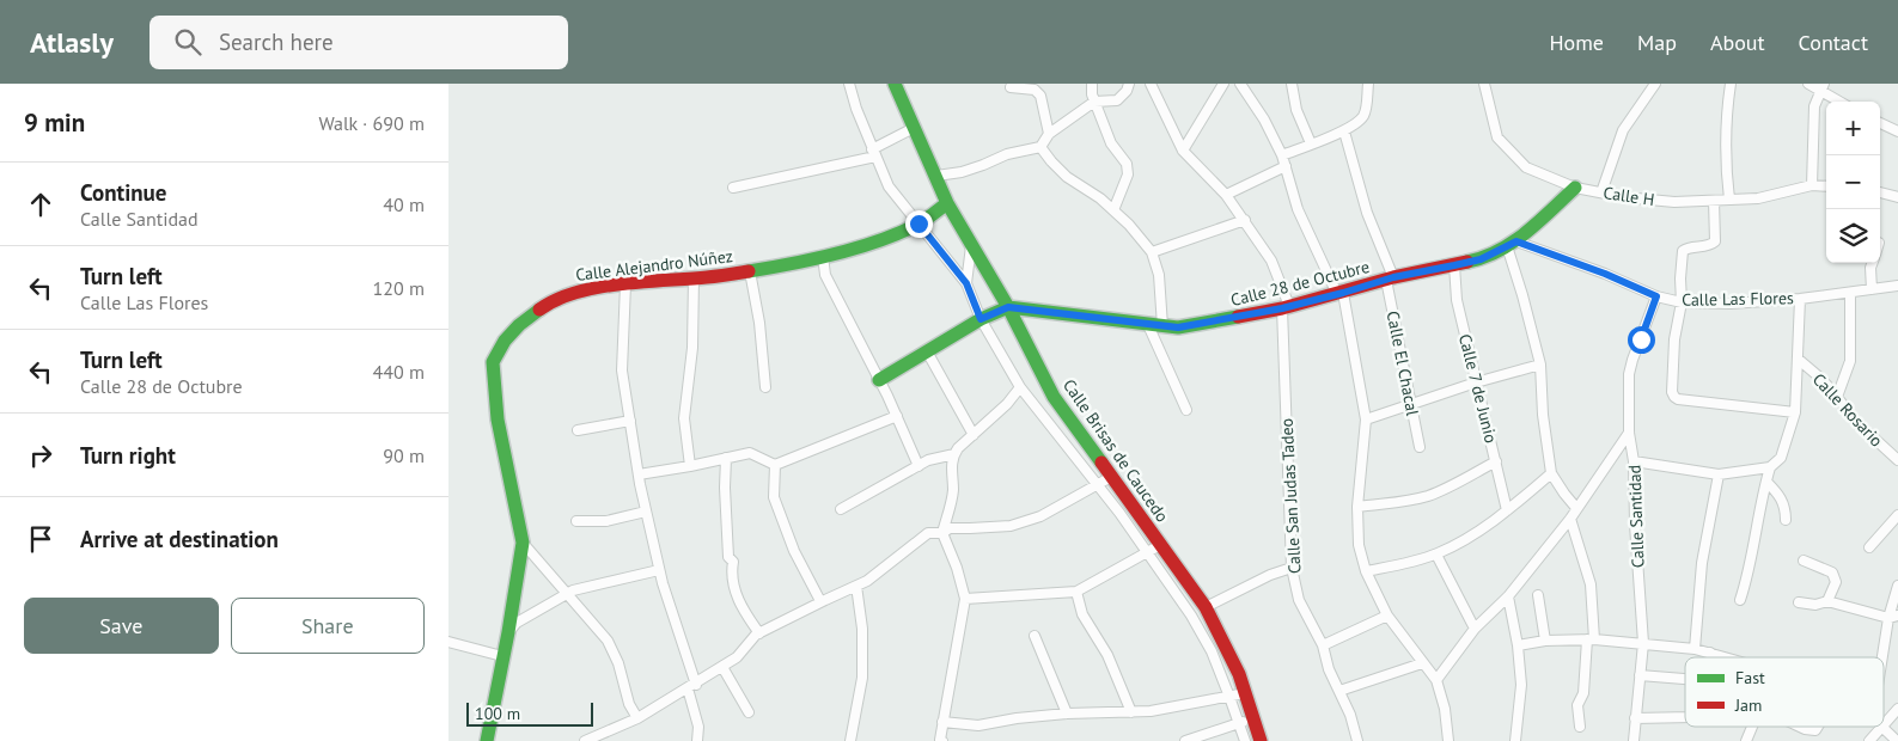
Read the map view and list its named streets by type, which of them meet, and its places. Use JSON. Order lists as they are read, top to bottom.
{
  "streets": {
    "street": [
      "Calle H",
      "Calle Alejandro Núñez",
      "Calle 28 de Octubre",
      "Calle Las Flores",
      "Calle El Chacal",
      "Calle 7 de Junio",
      "Calle Rosario",
      "Calle Brisas de Caucedo",
      "Calle San Judas Tadeo",
      "Calle Santidad"
    ]
  },
  "crossings": [
    ["Calle H", "Calle 28 de Octubre"],
    ["Calle Alejandro Núñez", "Calle Brisas de Caucedo"],
    ["Calle 28 de Octubre", "Calle Las Flores"],
    ["Calle 28 de Octubre", "Calle El Chacal"],
    ["Calle 28 de Octubre", "Calle 7 de Junio"],
    ["Calle 28 de Octubre", "Calle Brisas de Caucedo"],
    ["Calle 28 de Octubre", "Calle San Judas Tadeo"],
    ["Calle Las Flores", "Calle Santidad"]
  ],
  "legend": ["Fast", "Jam"],
  "scale_bar": "100 m",
  "page": {
    "header": "Atlasly",
    "search": "Search here",
    "nav": [
      "Home",
      "Map",
      "About",
      "Contact"
    ],
    "heading": ["9 min", "Walk · 690 m"],
    "map_buttons": ["+", "−"],
    "list": [
      ["Continue", "Calle Santidad", "40 m"],
      ["Turn left", "Calle Las Flores", "120 m"],
      ["Turn left", "Calle 28 de Octubre", "440 m"],
      ["Turn right", "90 m"],
      "Arrive at destination"
    ],
    "buttons": ["Save", "Share"],
    "scale": "100 m"
  }
}
